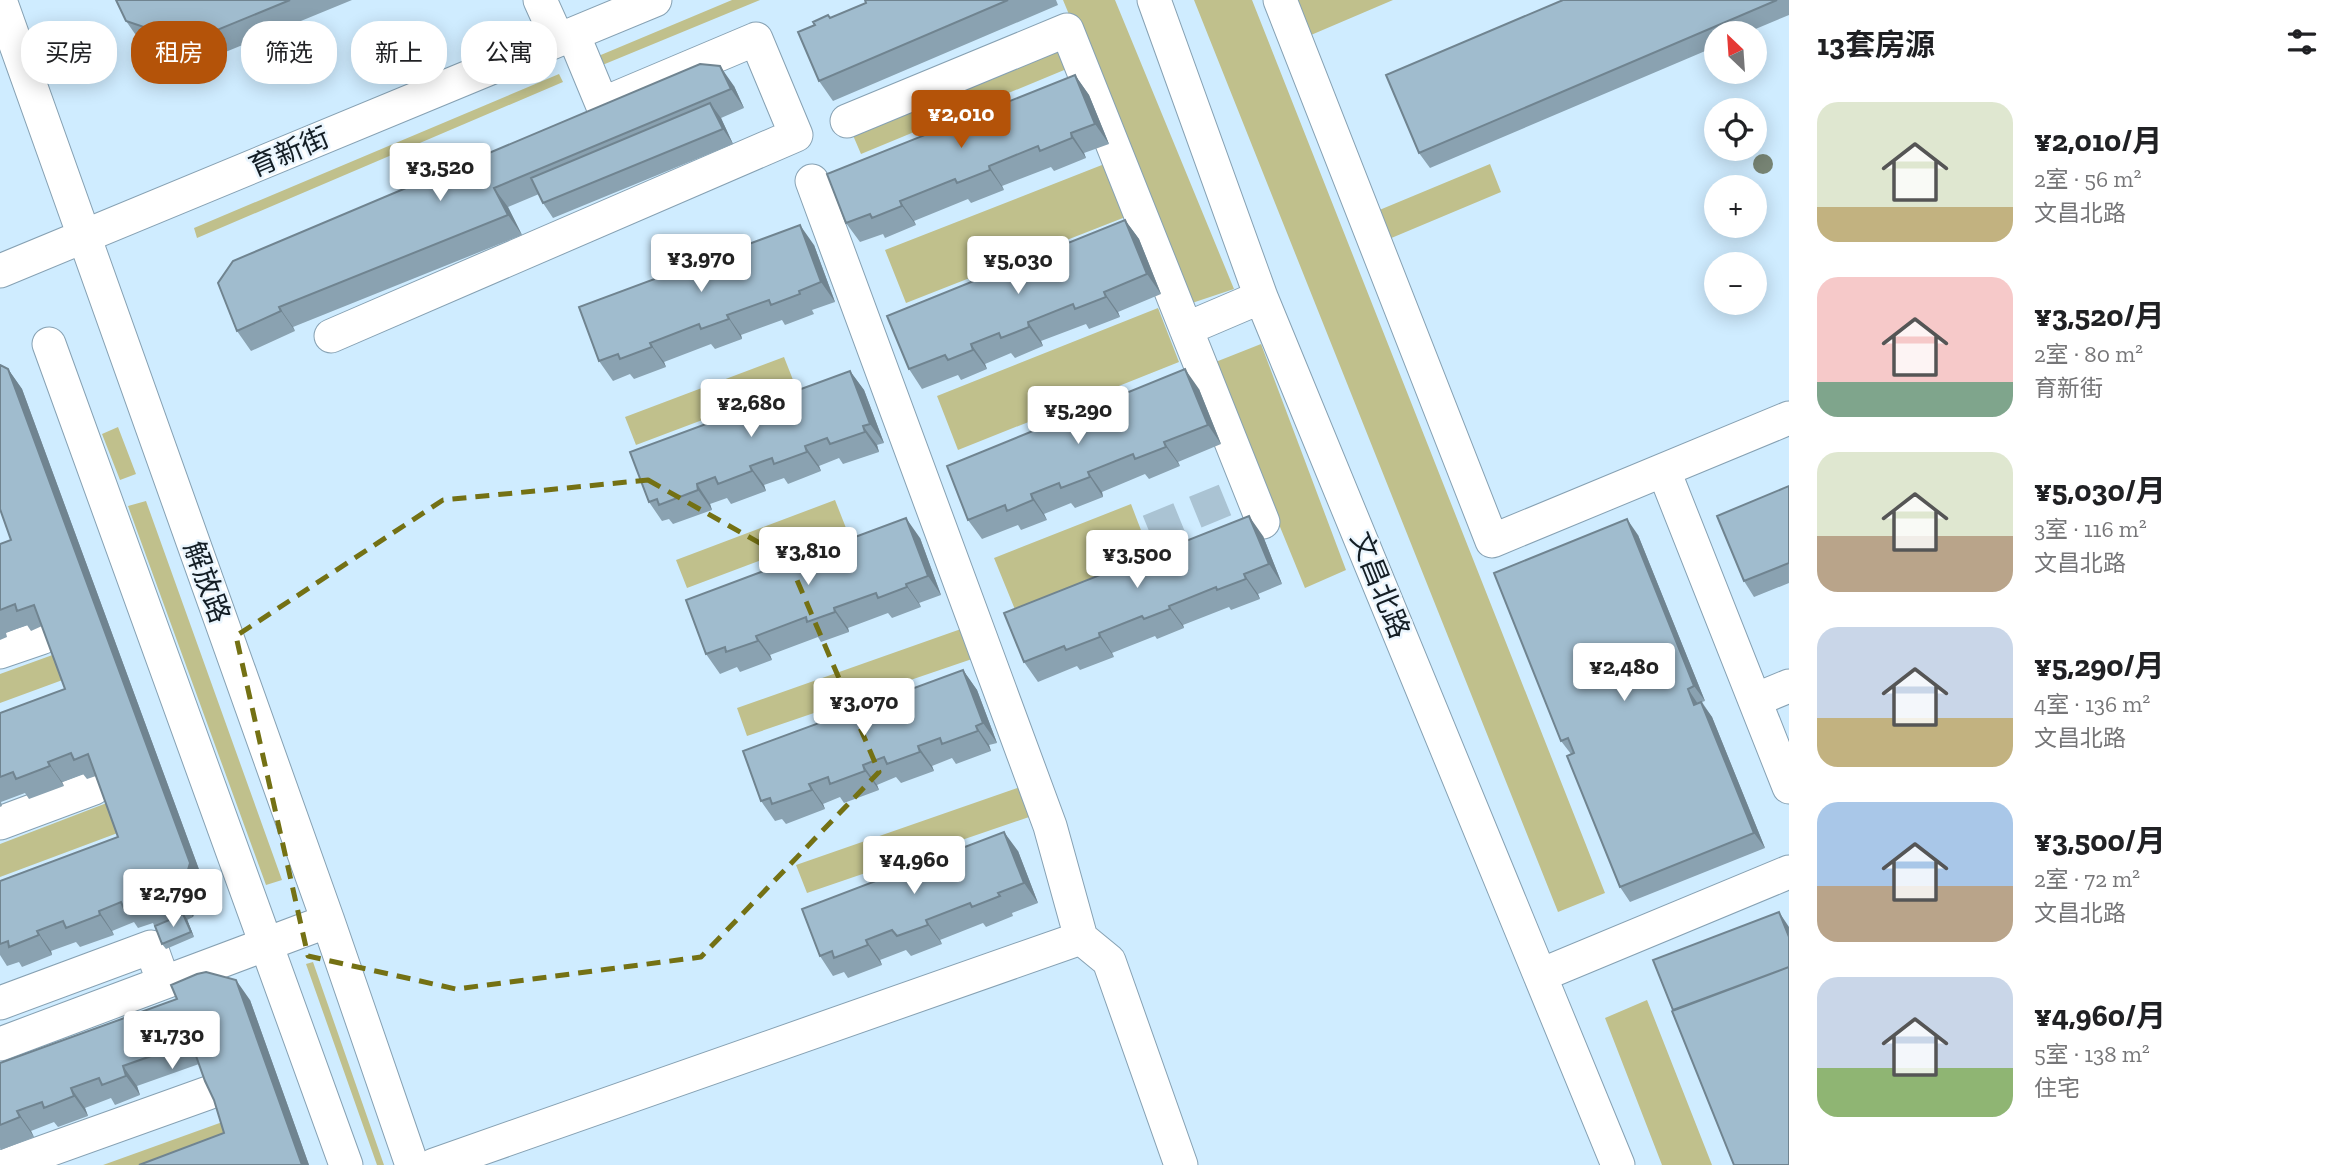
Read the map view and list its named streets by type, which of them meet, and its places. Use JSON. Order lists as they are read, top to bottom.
{
  "streets": {
    "street": ["育新街", "解放路", "文昌北路"]
  },
  "crossings": [
    ["育新街", "解放路"]
  ],
  "north": "top left",
  "page": {
    "heading": "13套房源",
    "map_buttons": ["+", "−"],
    "chip": [
      "买房",
      "租房",
      "筛选",
      "新上",
      "公寓"
    ],
    "list": [
      {
        "name": "¥2,010/月",
        "note": "2室 · 56 m² · 文昌北路"
      },
      {
        "name": "¥3,520/月",
        "note": "2室 · 80 m² · 育新街"
      },
      {
        "name": "¥5,030/月",
        "note": "3室 · 116 m² · 文昌北路"
      },
      {
        "name": "¥5,290/月",
        "note": "4室 · 136 m² · 文昌北路"
      },
      {
        "name": "¥3,500/月",
        "note": "2室 · 72 m² · 文昌北路"
      },
      {
        "name": "¥4,960/月",
        "note": "5室 · 138 m² · 住宅"
      }
    ],
    "price": [
      "¥2,010",
      "¥3,520",
      "¥3,970",
      "¥5,030",
      "¥2,680",
      "¥5,290",
      "¥3,810",
      "¥3,500",
      "¥2,480",
      "¥3,070",
      "¥4,960",
      "¥2,790",
      "¥1,730"
    ]
  }
}
